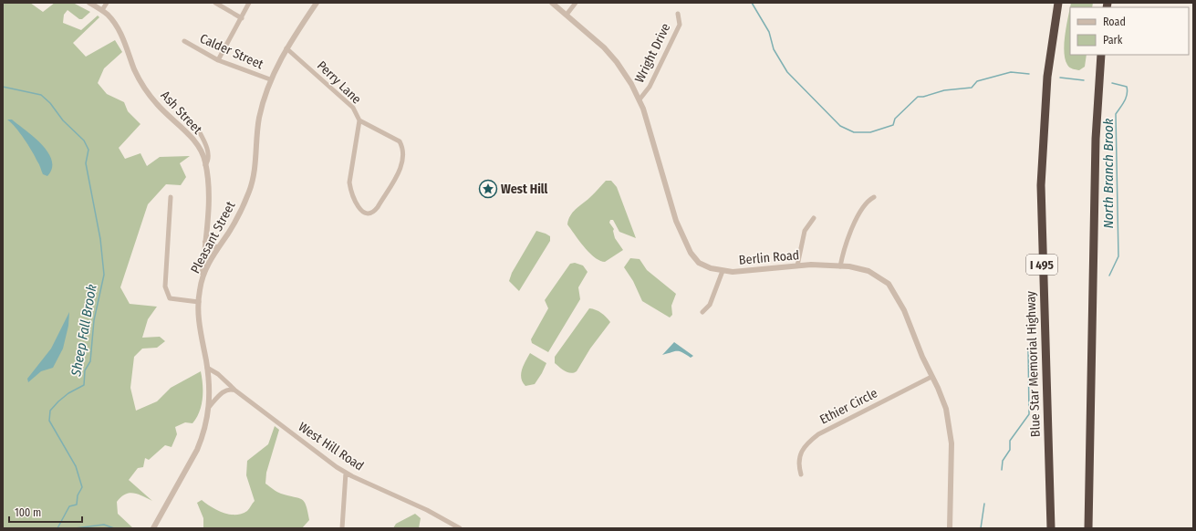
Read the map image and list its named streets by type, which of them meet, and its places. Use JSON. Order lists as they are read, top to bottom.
{
  "streets": {
    "highway": ["I 495", "Blue Star Memorial Highway"],
    "street": [
      "Calder Street",
      "Wright Drive",
      "Perry Lane",
      "Ash Street",
      "Pleasant Street",
      "Berlin Road",
      "Ethier Circle",
      "West Hill Road"
    ]
  },
  "crossings": [
    ["Calder Street", "Pleasant Street"],
    ["Wright Drive", "Berlin Road"],
    ["Perry Lane", "Pleasant Street"],
    ["Ash Street", "Pleasant Street"],
    ["Pleasant Street", "West Hill Road"],
    ["Berlin Road", "Ethier Circle"]
  ],
  "water": ["North Branch Brook", "Sheep Fall Brook"],
  "places": {
    "place": ["West Hill"]
  },
  "legend": ["Road", "Park"],
  "scale_bar": "100 m"
}
